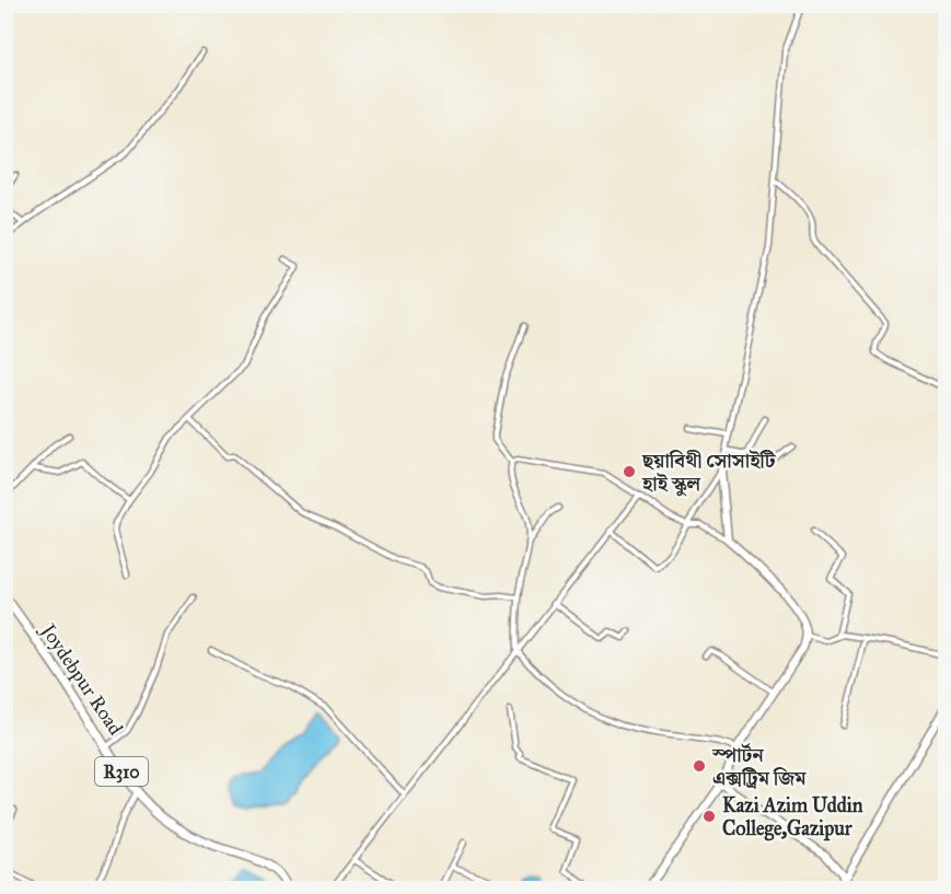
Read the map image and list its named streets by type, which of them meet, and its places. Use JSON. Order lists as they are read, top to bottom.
{
  "streets": {
    "main road": ["Joydebpur Road", "R310"]
  },
  "places": ["ছয়াবিথী সোসাইটি হাই স্কুল", "স্পার্টন এক্সট্রিম জিম", "Kazi Azim Uddin College,Gazipur"]
}
